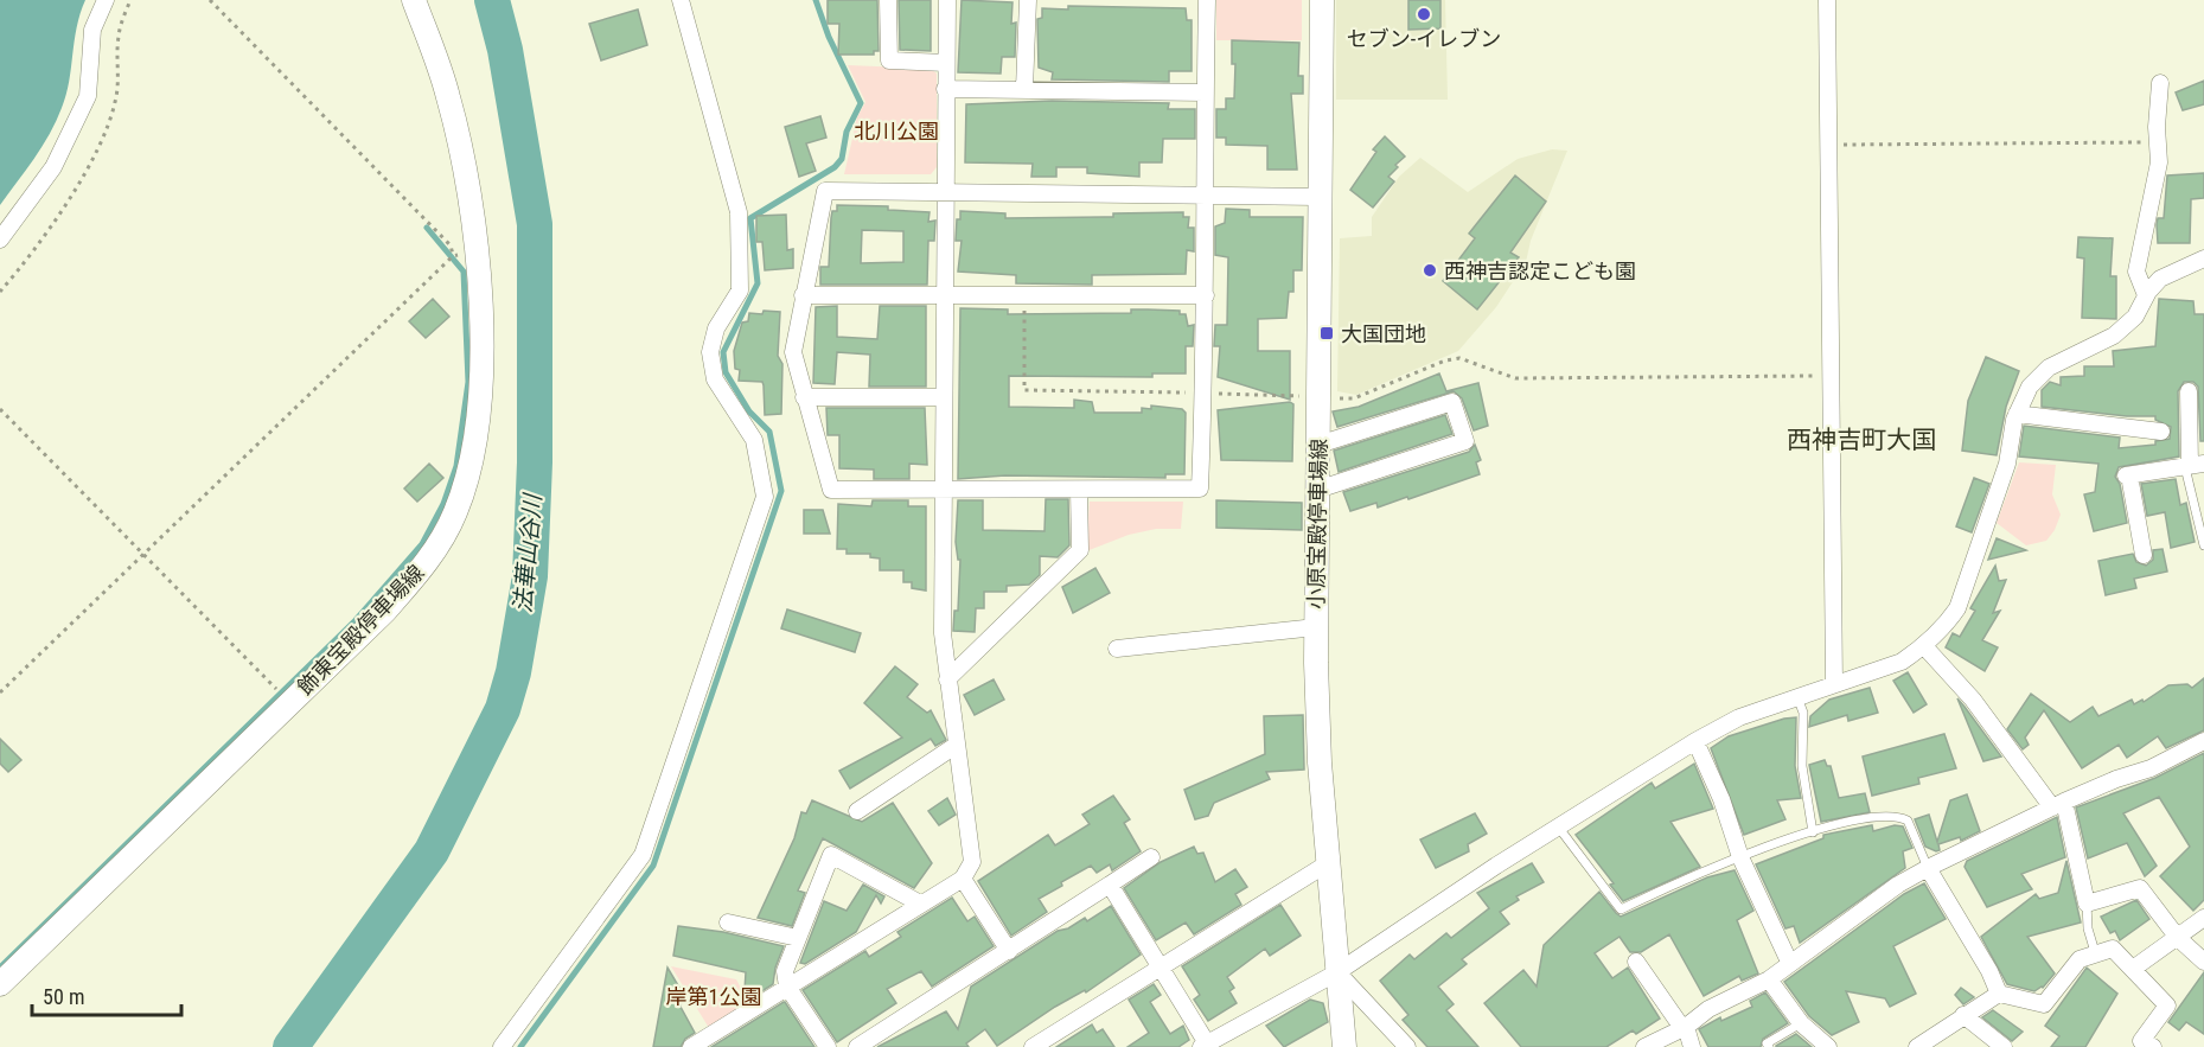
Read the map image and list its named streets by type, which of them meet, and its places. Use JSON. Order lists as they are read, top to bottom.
{
  "streets": {
    "main road": ["小原宝殿停車場線", "飾東宝殿停車場線"]
  },
  "districts": ["西神吉町大国"],
  "water": ["法華山谷川"],
  "parks": ["北川公園", "岸第1公園"],
  "places": {
    "other": ["セブン-イレブン", "西神吉認定こども園"],
    "transit": ["大国団地"]
  },
  "scale_bar": "50 m"
}
